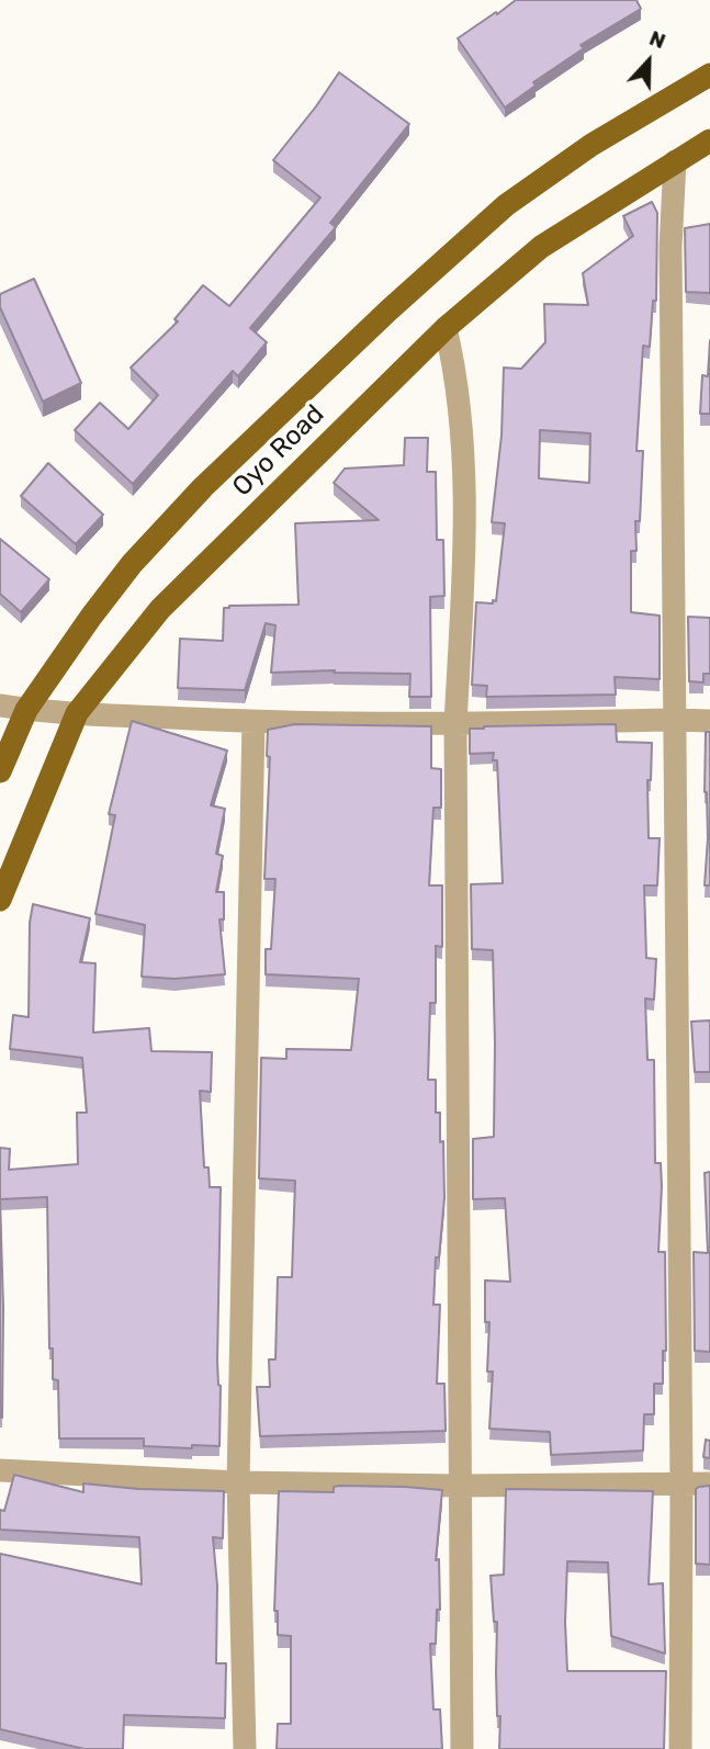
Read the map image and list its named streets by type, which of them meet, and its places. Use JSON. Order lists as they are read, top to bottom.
{
  "streets": {
    "main road": ["Oyo Road"]
  },
  "north": "top"
}
